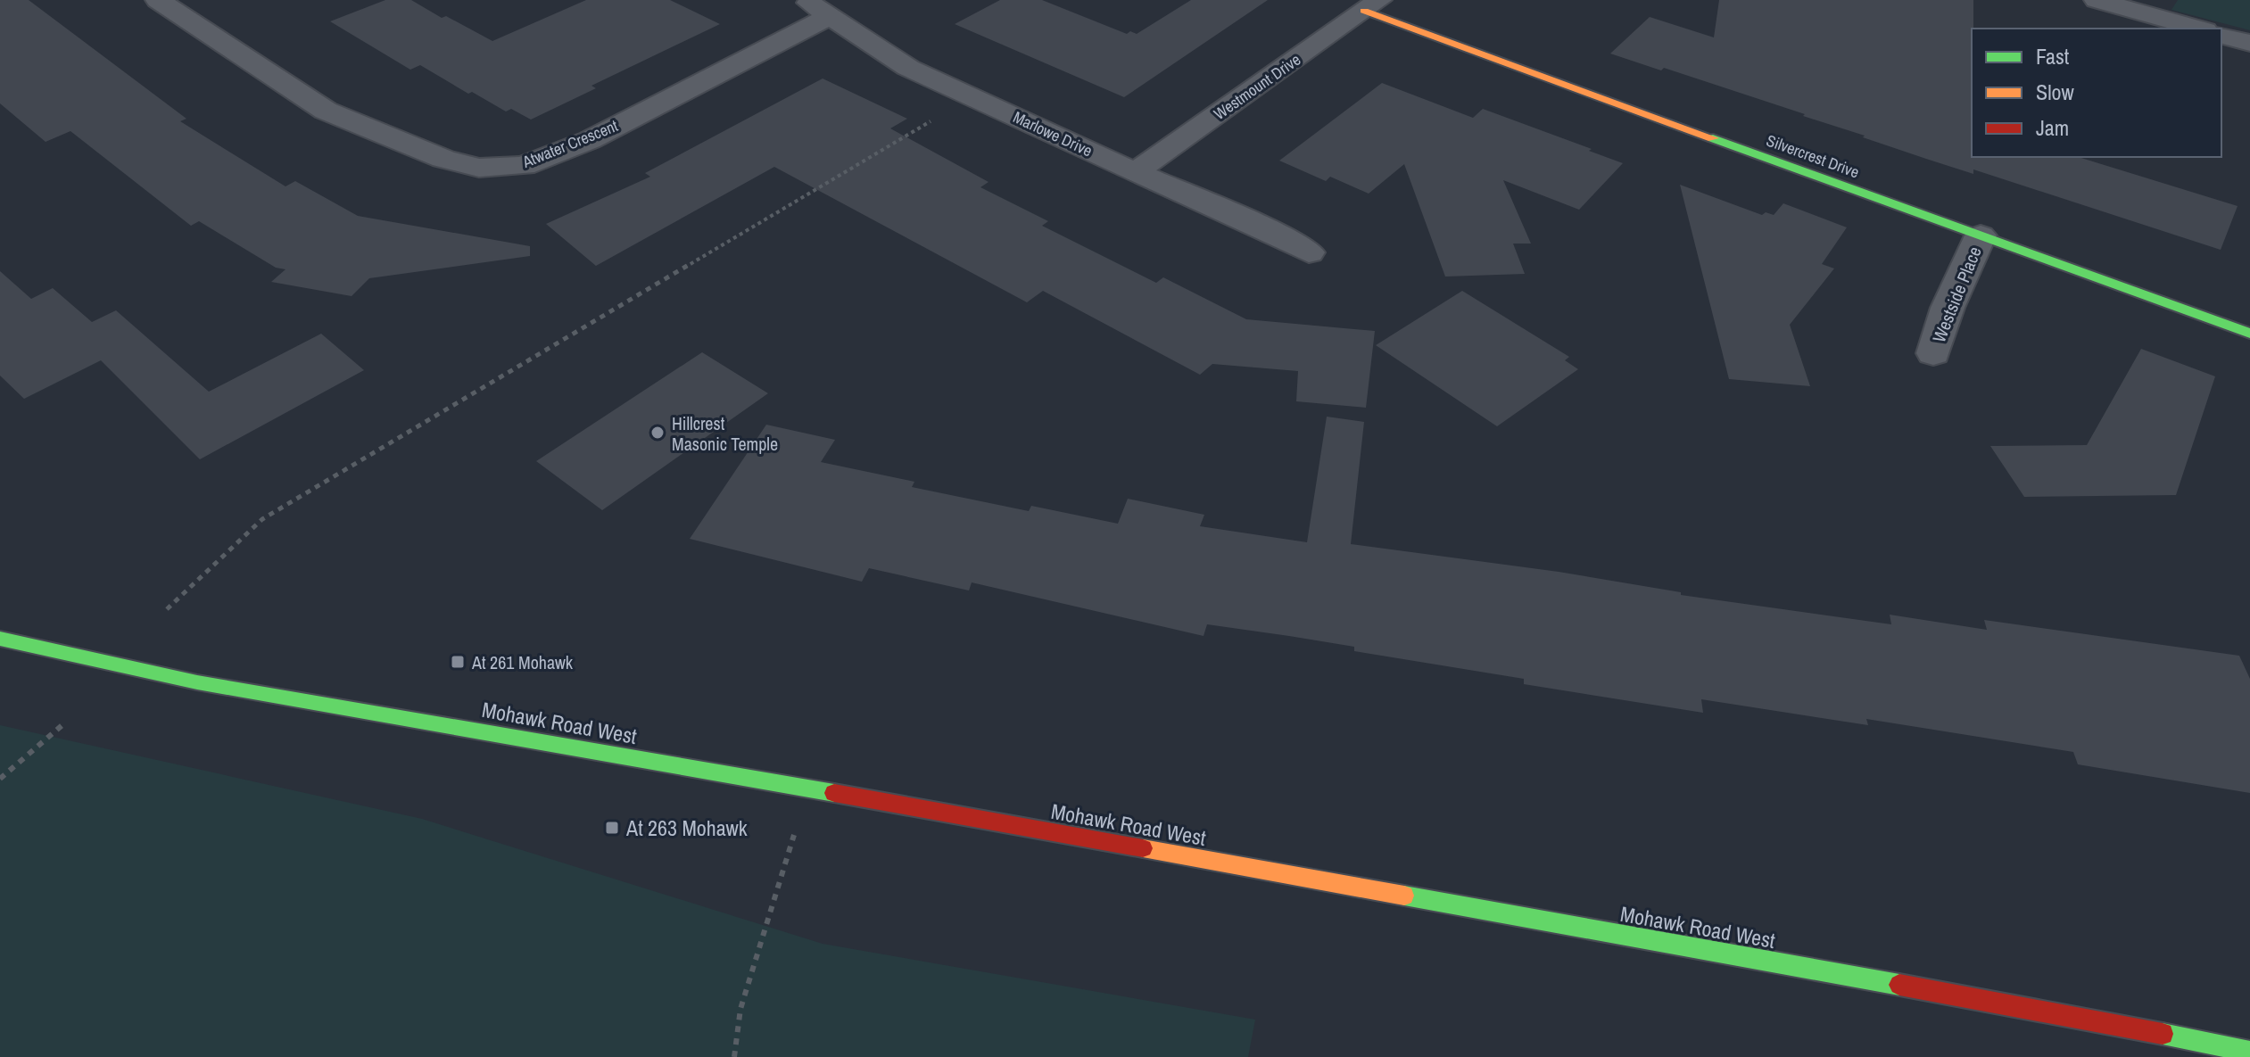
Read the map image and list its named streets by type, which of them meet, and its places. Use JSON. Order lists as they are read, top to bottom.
{
  "streets": {
    "main road": ["Silvercrest Drive", "Mohawk Road West"],
    "street": [
      "Westmount Drive",
      "Marlowe Drive",
      "Atwater Crescent",
      "Westside Place"
    ]
  },
  "crossings": [
    ["Westmount Drive", "Marlowe Drive"],
    ["Westmount Drive", "Silvercrest Drive"],
    ["Marlowe Drive", "Atwater Crescent"],
    ["Silvercrest Drive", "Westside Place"]
  ],
  "places": {
    "other": ["Hillcrest Masonic Temple"],
    "transit": ["At 261 Mohawk", "At 263 Mohawk"]
  },
  "legend": ["Fast", "Slow", "Jam"]
}
